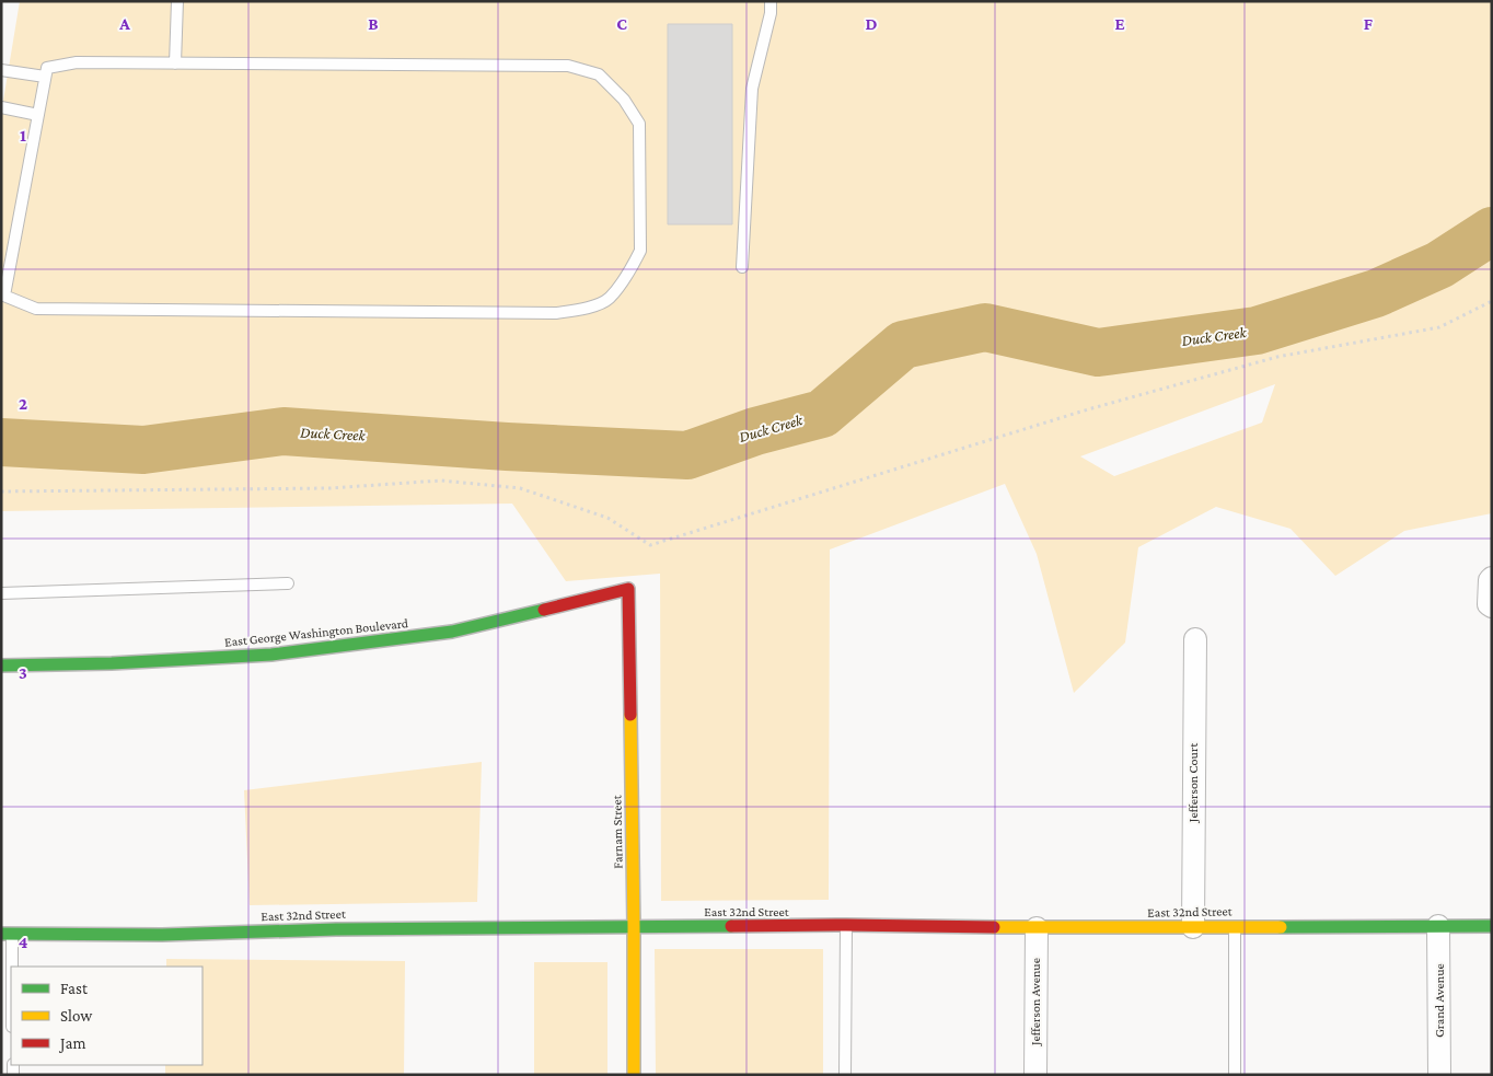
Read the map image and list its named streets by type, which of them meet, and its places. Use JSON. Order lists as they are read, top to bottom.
{
  "streets": {
    "street": [
      "East George Washington Boulevard",
      "Jefferson Court",
      "Farnam Street",
      "East 32nd Street",
      "Grand Avenue",
      "Jefferson Avenue"
    ]
  },
  "crossings": [
    ["East George Washington Boulevard", "Farnam Street"],
    ["Jefferson Court", "East 32nd Street"],
    ["Farnam Street", "East 32nd Street"],
    ["East 32nd Street", "Grand Avenue"],
    ["East 32nd Street", "Jefferson Avenue"]
  ],
  "water": ["Duck Creek"],
  "legend": ["Fast", "Slow", "Jam"],
  "grid": {
    "columns": [
      "A",
      "B",
      "C",
      "D",
      "E",
      "F"
    ],
    "rows": [
      "1",
      "2",
      "3",
      "4"
    ]
  }
}
